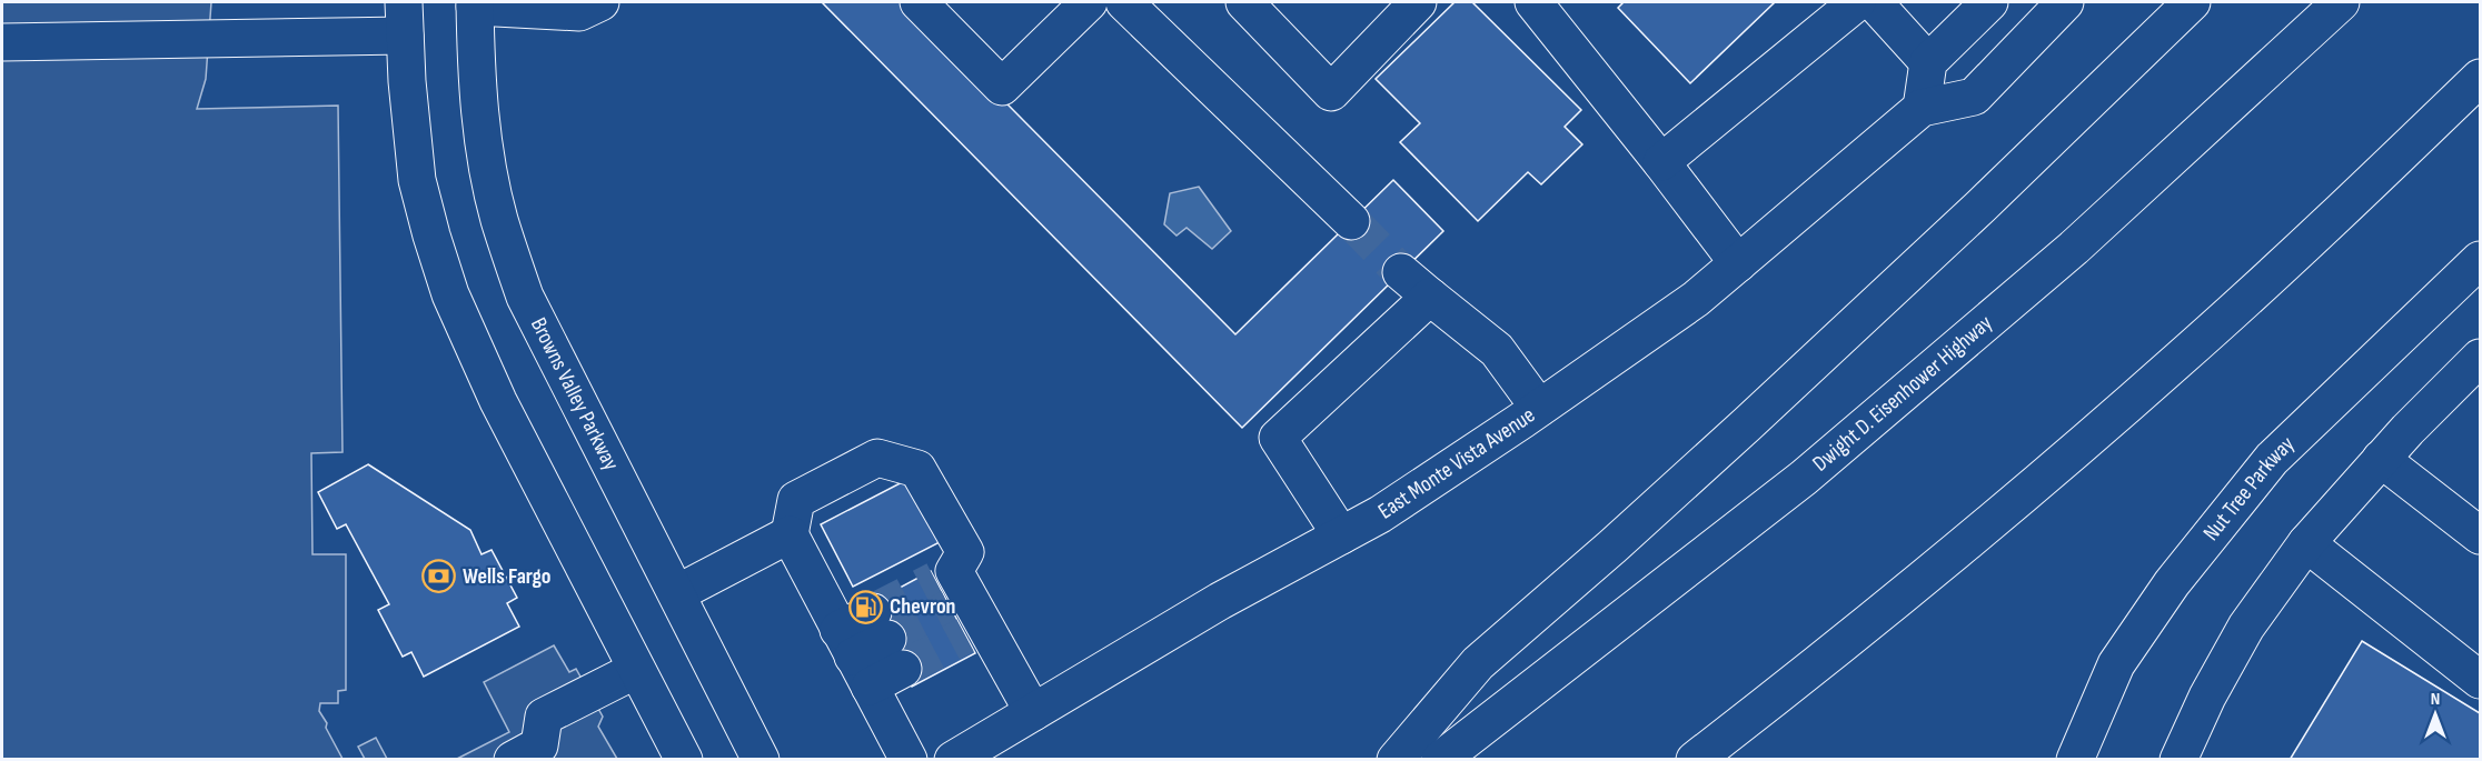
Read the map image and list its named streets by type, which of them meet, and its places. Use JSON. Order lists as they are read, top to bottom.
{
  "streets": {
    "main road": [
      "Browns Valley Parkway",
      "Dwight D. Eisenhower Highway",
      "East Monte Vista Avenue",
      "Nut Tree Parkway"
    ]
  },
  "places": {
    "bank": ["Wells Fargo"],
    "fuel station": ["Chevron"]
  },
  "north": "top"
}
